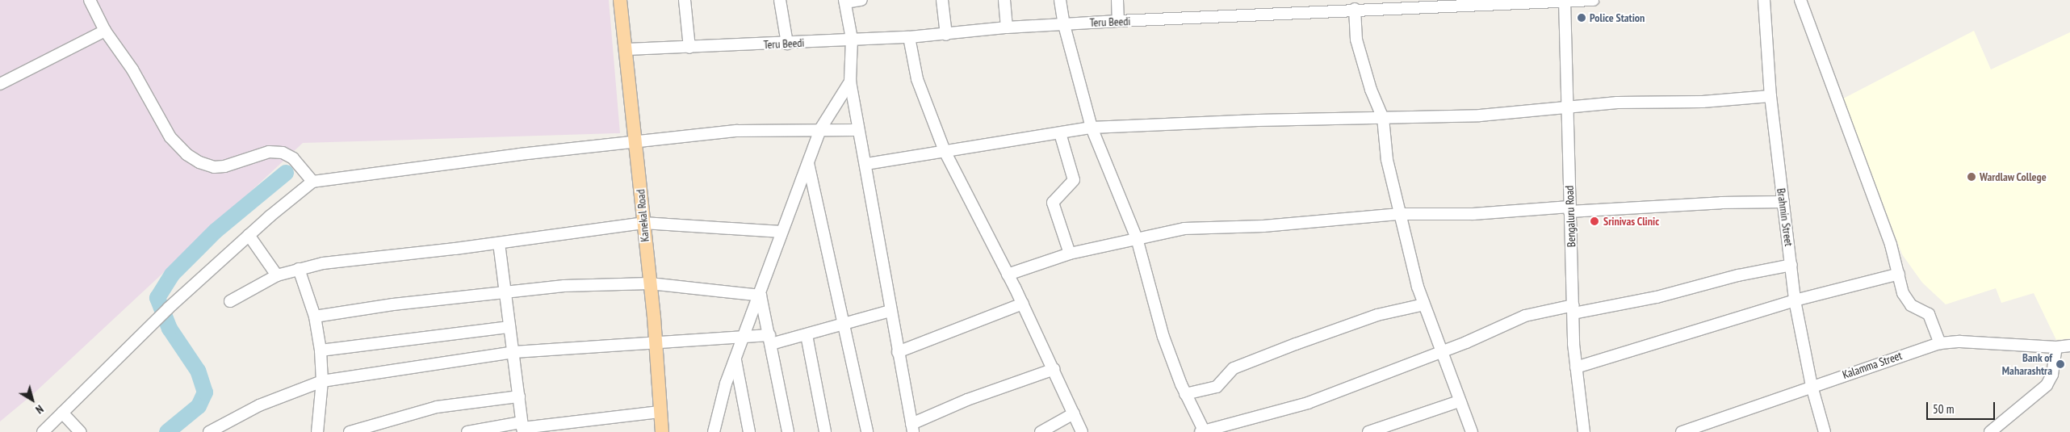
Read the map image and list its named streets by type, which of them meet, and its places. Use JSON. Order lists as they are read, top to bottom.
{
  "streets": {
    "main road": ["Kanekal Road"],
    "street": [
      "Teru Beedi",
      "Bengaluru Road",
      "Brahmin Street",
      "Kalamma Street"
    ]
  },
  "crossings": [
    ["Teru Beedi", "Kanekal Road"],
    ["Teru Beedi", "Bengaluru Road"],
    ["Brahmin Street", "Kalamma Street"]
  ],
  "places": [
    "Police Station",
    "Wardlaw College",
    "Srinivas Clinic",
    "Bank of Maharashtra"
  ],
  "scale_bar": "50 m",
  "north": "bottom right"
}
